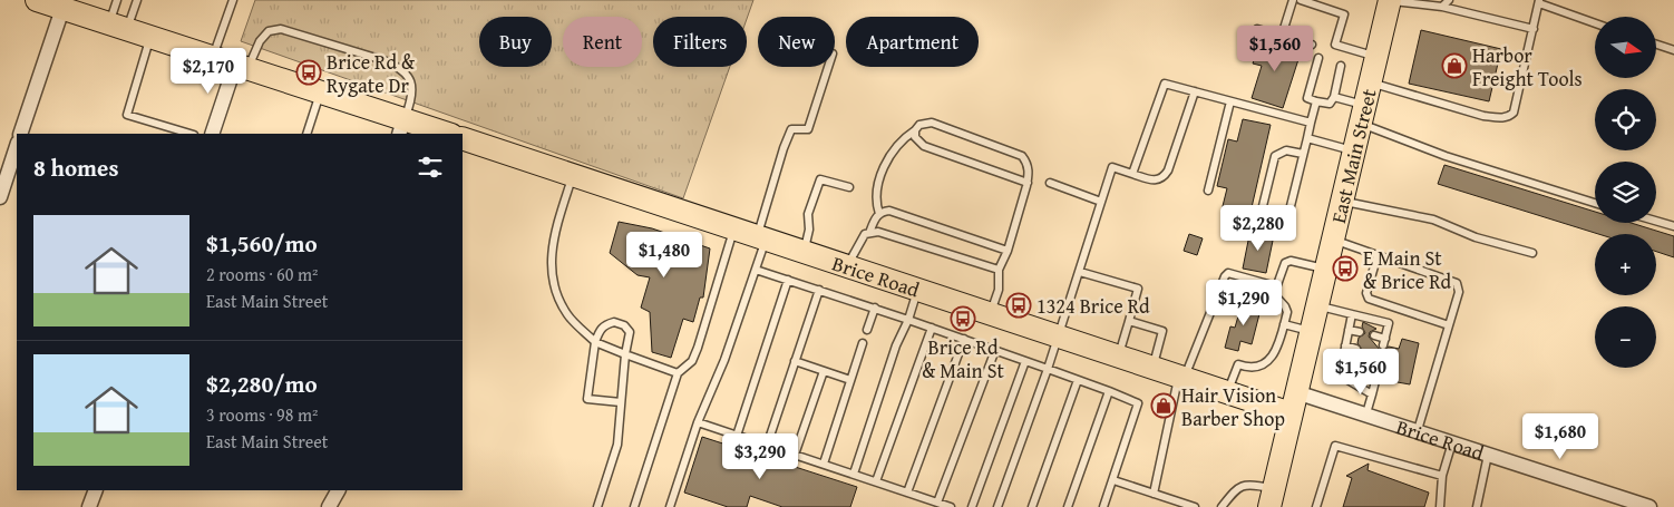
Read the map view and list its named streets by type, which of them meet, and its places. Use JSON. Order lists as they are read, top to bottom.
{
  "streets": {
    "main road": ["East Main Street", "Brice Road"]
  },
  "crossings": [
    ["East Main Street", "Brice Road"]
  ],
  "places": {
    "shop": ["Harbor Freight Tools", "Hair Vision Barber Shop"],
    "bus stop": [
      "Brice Rd & Rygate Dr",
      "E Main St & Brice Rd",
      "1324 Brice Rd",
      "Brice Rd & Main St"
    ]
  },
  "north": "right",
  "page": {
    "map_buttons": ["+", "−"],
    "chip": [
      "Buy",
      "Rent",
      "Filters",
      "New",
      "Apartment"
    ],
    "price": [
      "$1,560",
      "$2,170",
      "$2,280",
      "$1,480",
      "$1,290",
      "$1,560",
      "$1,680",
      "$3,290"
    ],
    "heading": "8 homes",
    "list": [
      {
        "name": "$1,560/mo",
        "note": "2 rooms · 60 m² · East Main Street"
      },
      {
        "name": "$2,280/mo",
        "note": "3 rooms · 98 m² · East Main Street"
      }
    ]
  }
}
